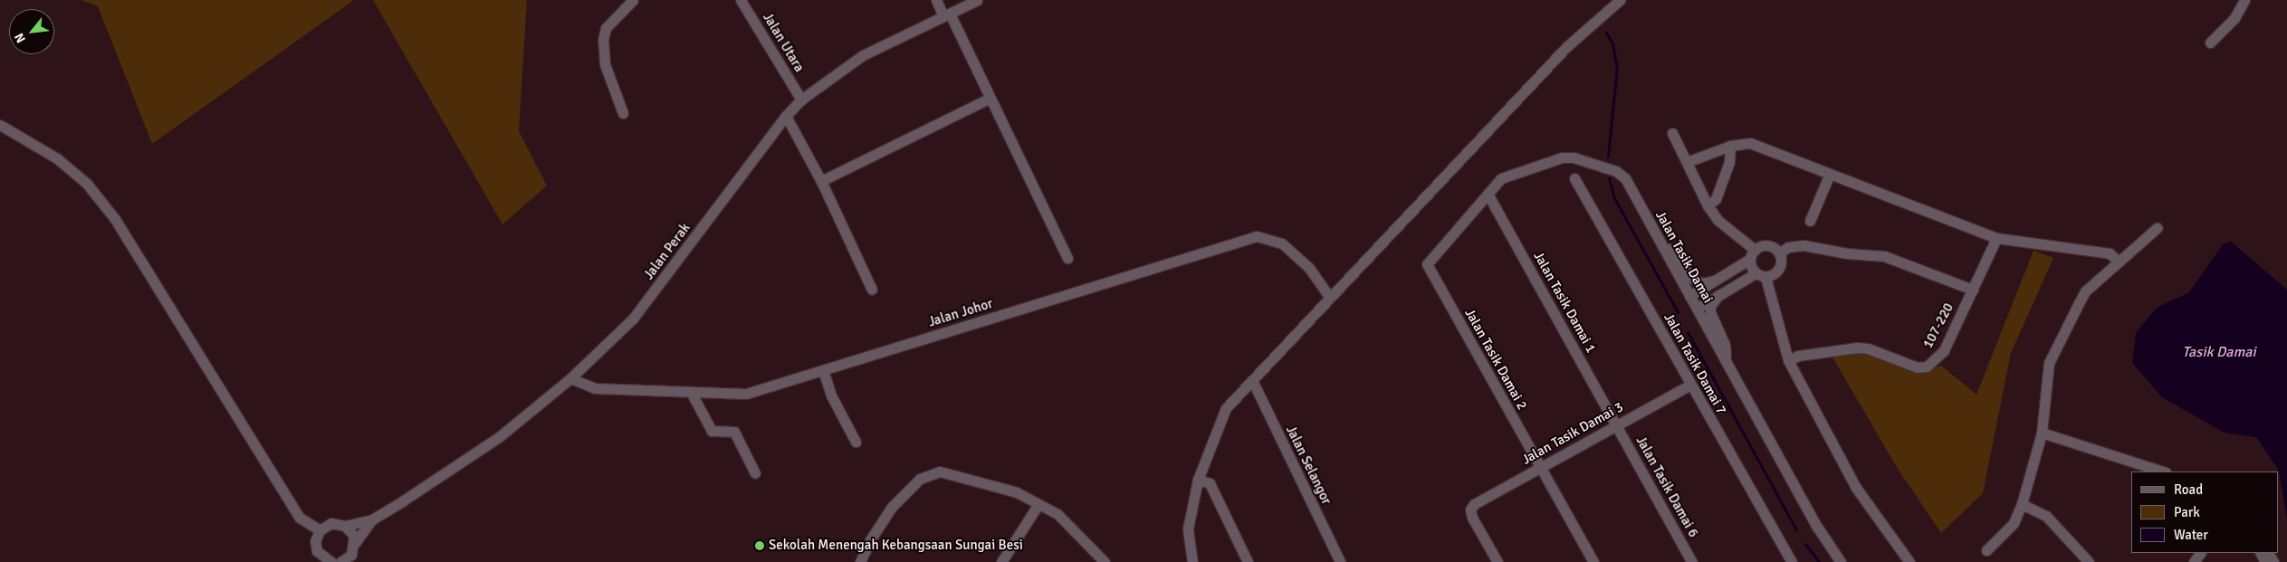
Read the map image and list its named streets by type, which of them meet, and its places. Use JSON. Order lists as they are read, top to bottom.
{
  "streets": {
    "street": [
      "Jalan Utara",
      "Jalan Perak",
      "Jalan Tasik Damai",
      "Jalan Tasik Damai 1",
      "Jalan Johor",
      "107-220",
      "Jalan Tasik Damai 2",
      "Jalan Tasik Damai 7",
      "Jalan Tasik Damai 3",
      "Jalan Selangor",
      "Jalan Tasik Damai 6"
    ]
  },
  "crossings": [
    ["Jalan Utara", "Jalan Perak"],
    ["Jalan Perak", "Jalan Johor"],
    ["Jalan Tasik Damai", "Jalan Tasik Damai 1"],
    ["Jalan Tasik Damai", "Jalan Tasik Damai 2"],
    ["Jalan Tasik Damai 1", "Jalan Tasik Damai 3"],
    ["Jalan Tasik Damai 1", "Jalan Tasik Damai 6"],
    ["Jalan Tasik Damai 2", "Jalan Tasik Damai 3"],
    ["Jalan Tasik Damai 7", "Jalan Tasik Damai 3"],
    ["Jalan Tasik Damai 3", "Jalan Tasik Damai 6"]
  ],
  "water": ["Tasik Damai"],
  "places": ["Sekolah Menengah Kebangsaan Sungai Besi"],
  "legend": ["Road", "Park", "Water"],
  "north": "bottom left"
}
